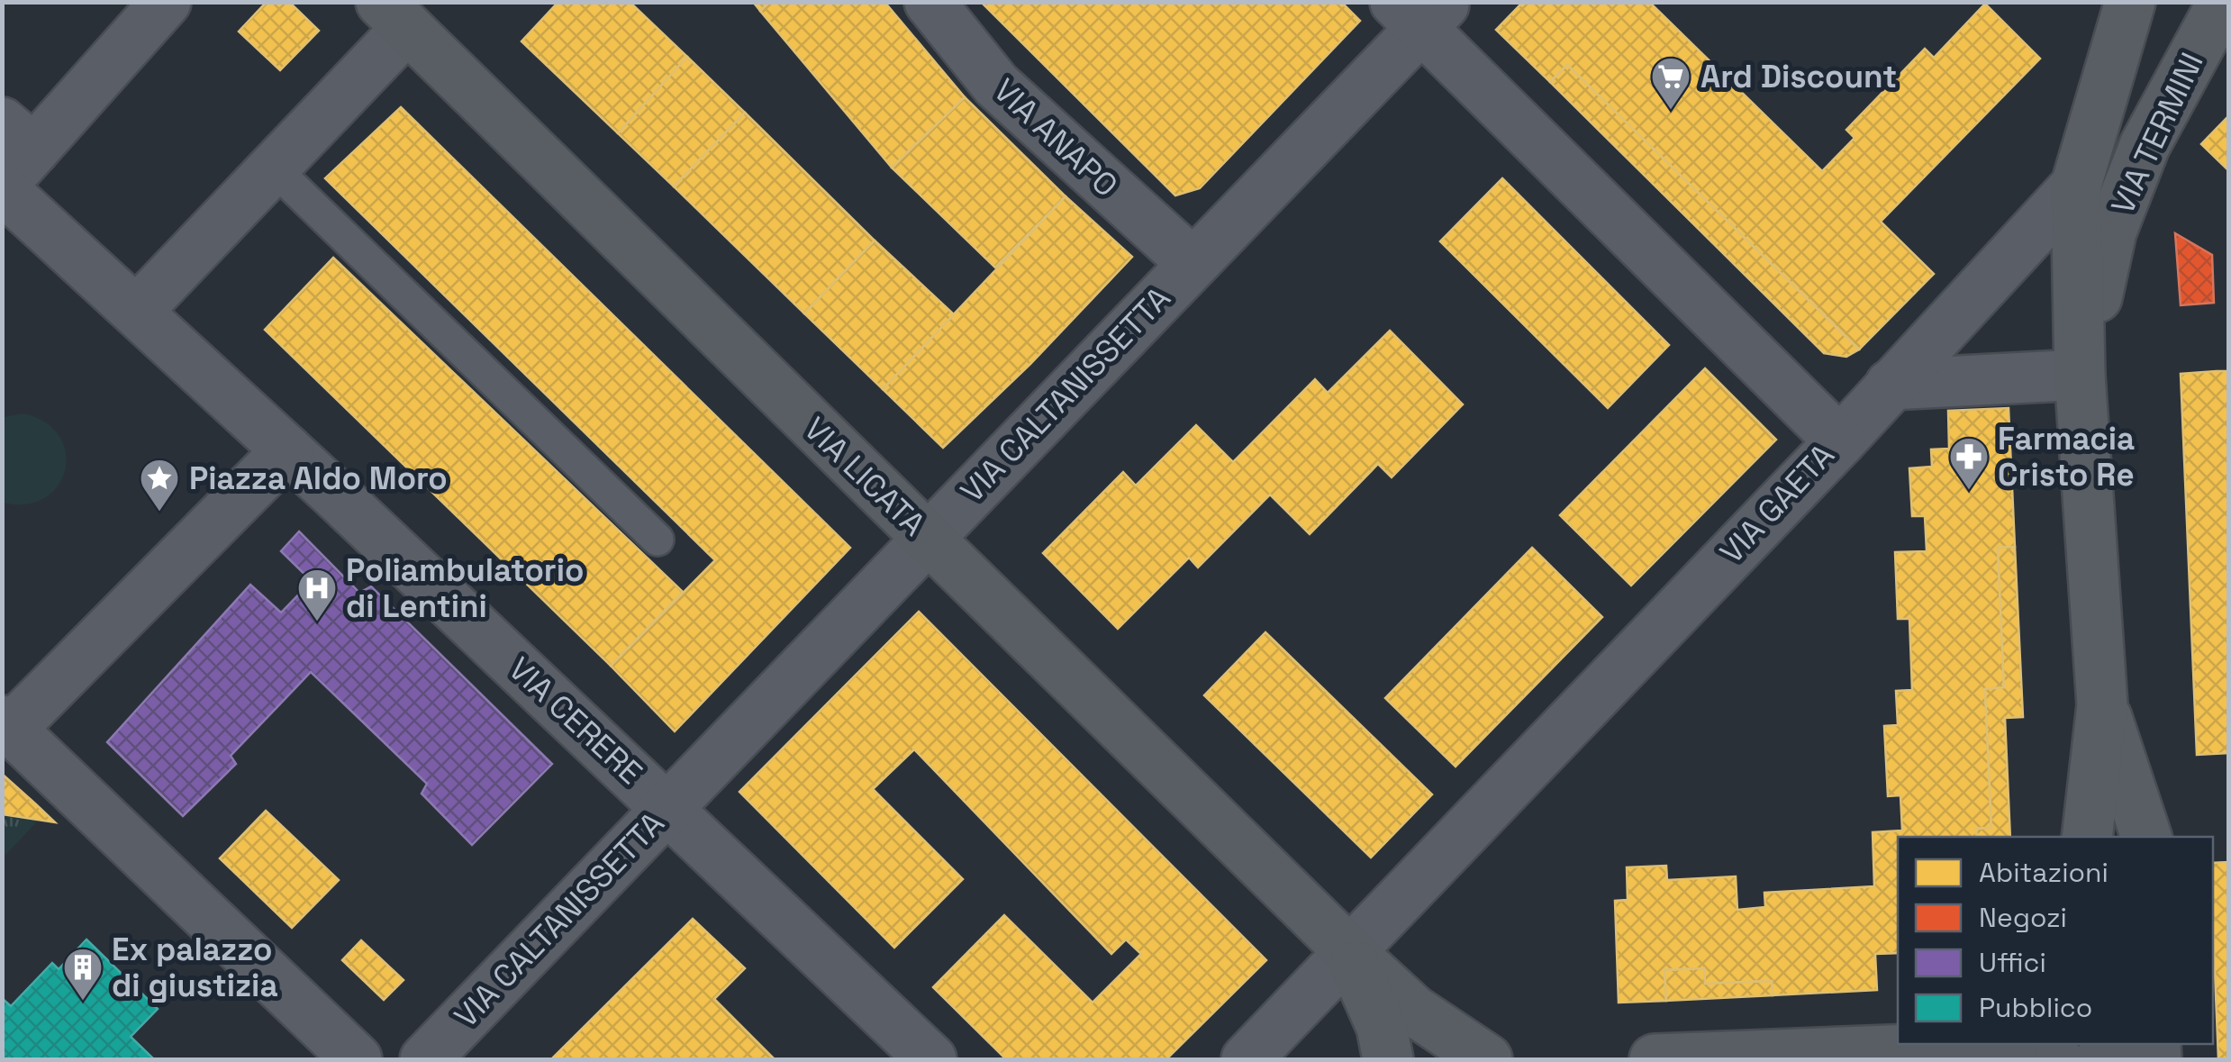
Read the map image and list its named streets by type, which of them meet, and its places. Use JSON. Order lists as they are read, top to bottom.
{
  "streets": {
    "street": [
      "VIA TERMINI",
      "VIA ANAPO",
      "VIA CALTANISSETTA",
      "VIA LICATA",
      "VIA GAETA",
      "VIA CERERE"
    ]
  },
  "crossings": [
    ["VIA ANAPO", "VIA CALTANISSETTA"],
    ["VIA CALTANISSETTA", "VIA LICATA"],
    ["VIA CALTANISSETTA", "VIA GAETA"],
    ["VIA CALTANISSETTA", "VIA CERERE"],
    ["VIA LICATA", "VIA GAETA"]
  ],
  "places": {
    "supermarket": ["Ard Discount"],
    "pharmacy": ["Farmacia Cristo Re"],
    "place": ["Piazza Aldo Moro"],
    "hospital": ["Poliambulatorio di Lentini"],
    "building": ["Ex palazzo di giustizia"]
  },
  "legend": [
    "Abitazioni",
    "Negozi",
    "Uffici",
    "Pubblico"
  ]
}
